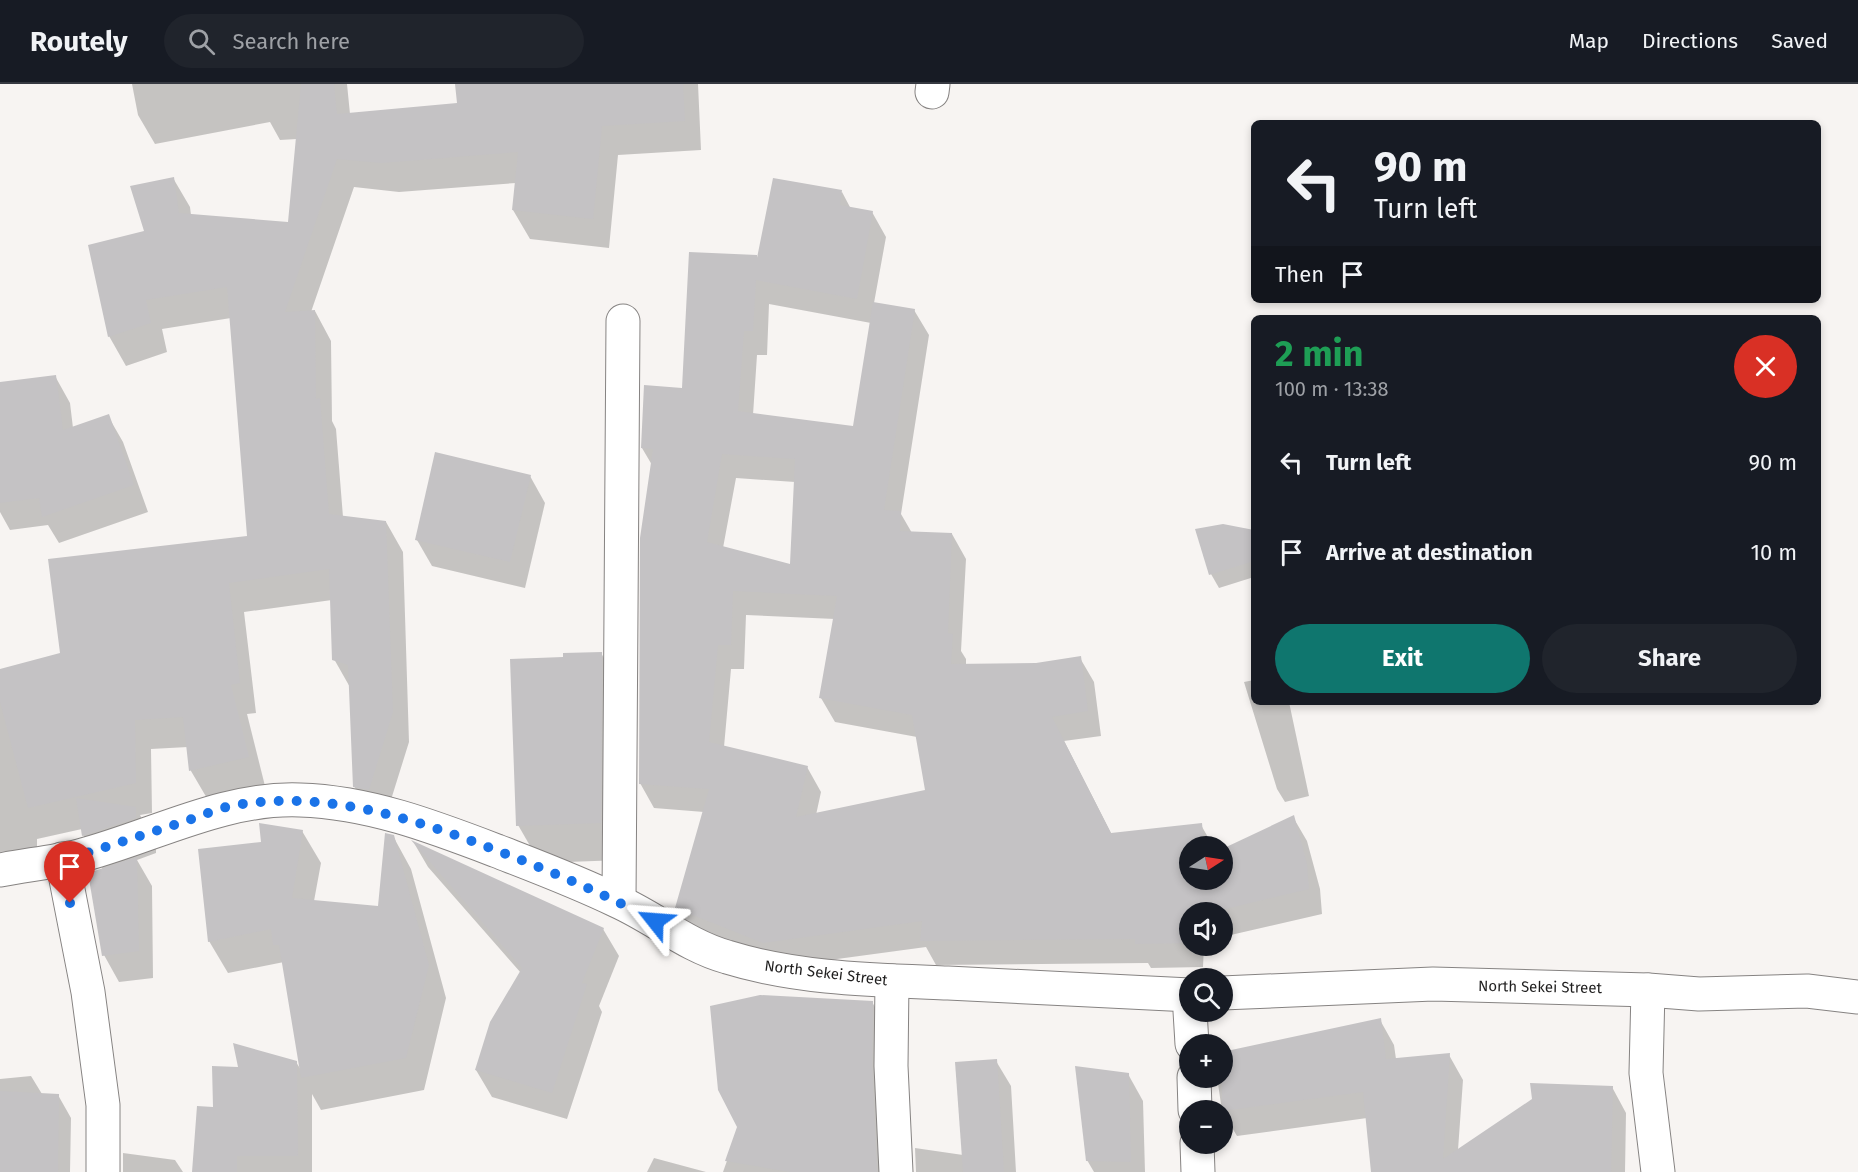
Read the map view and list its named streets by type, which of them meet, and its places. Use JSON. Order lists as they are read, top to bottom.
{
  "streets": {
    "street": ["North Sekei Street"]
  },
  "north": "right",
  "page": {
    "header": "Routely",
    "search": "Search here",
    "nav": ["Map", "Directions", "Saved"],
    "turn": ["90 m", "Turn left"],
    "then": "Then",
    "heading": ["2 min", "100 m · 13:38"],
    "list": [
      {
        "name": "Turn left",
        "value": "90 m"
      },
      {
        "name": "Arrive at destination",
        "value": "10 m"
      }
    ],
    "buttons": ["Exit", "Share"],
    "map_buttons": ["+", "−"]
  }
}
